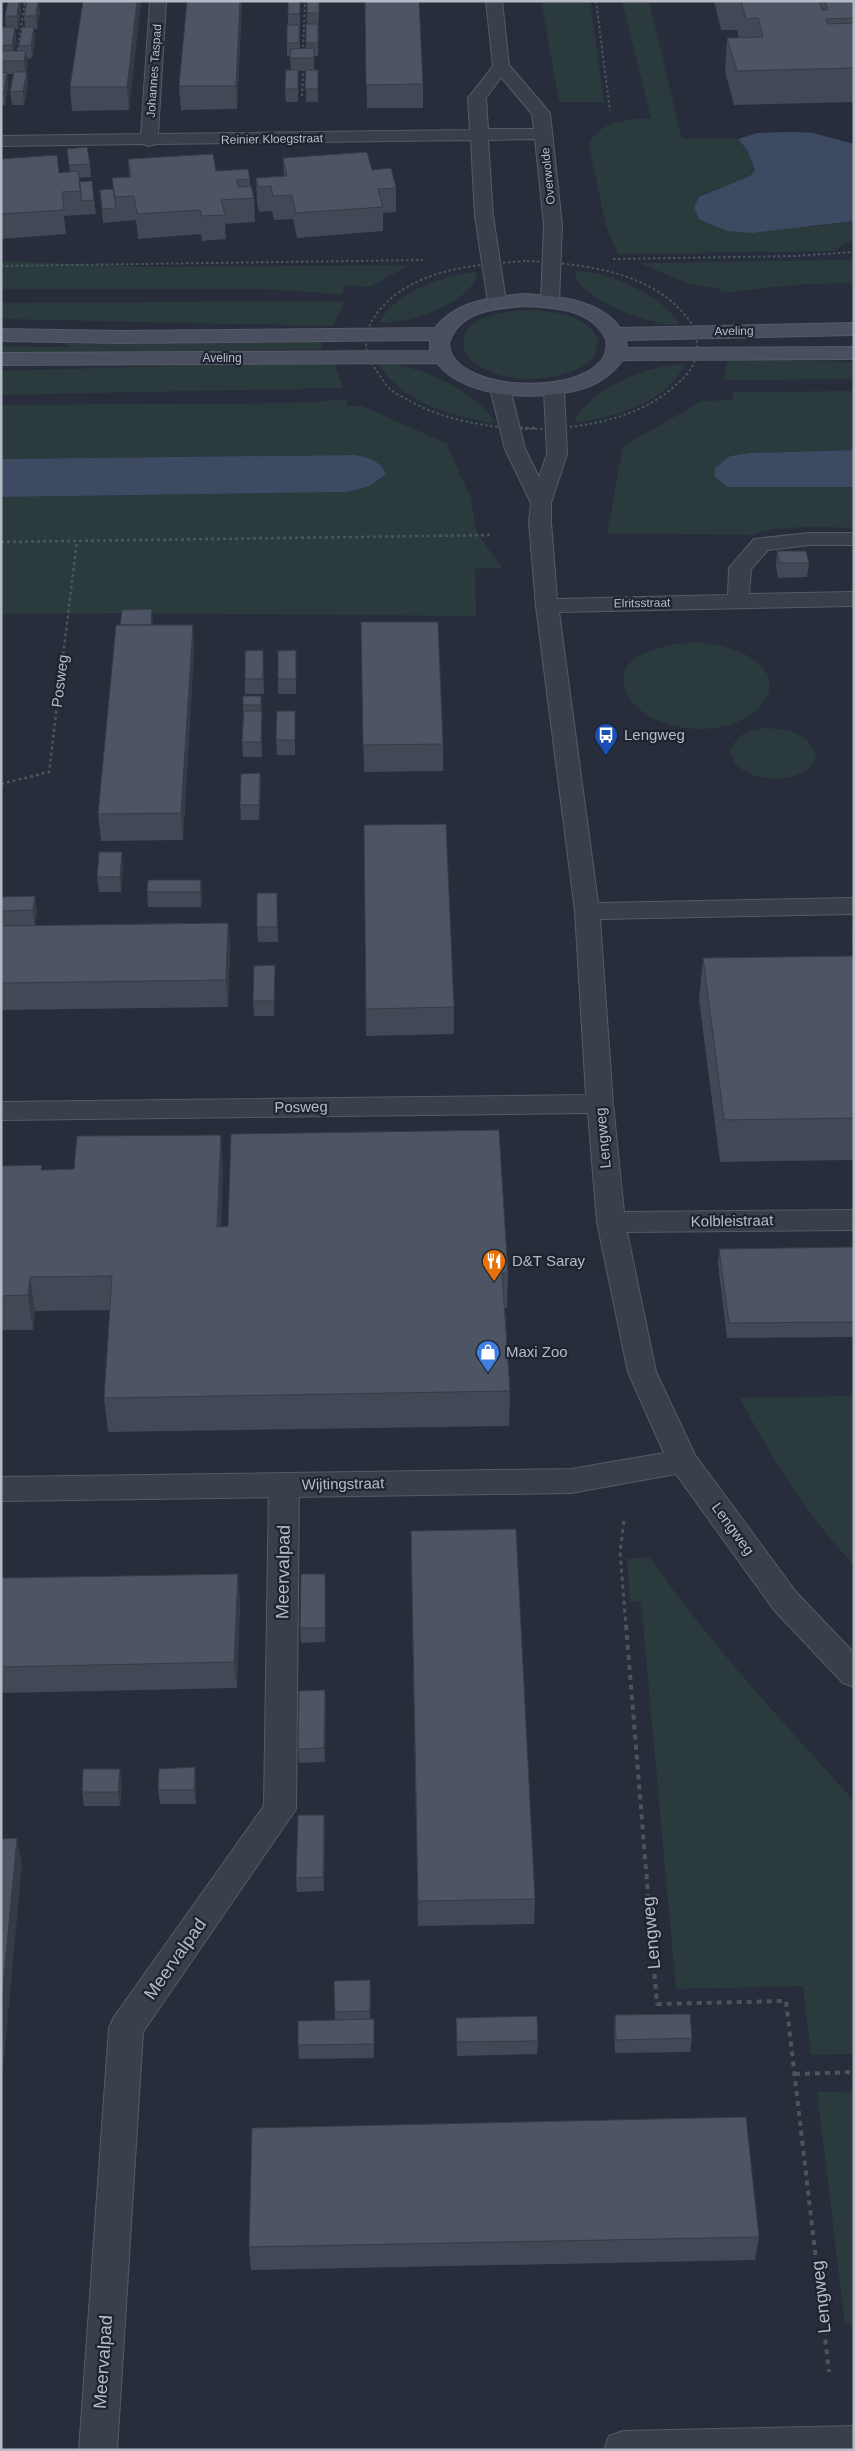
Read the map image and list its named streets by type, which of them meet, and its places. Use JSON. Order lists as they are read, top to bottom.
{
  "streets": {
    "main road": ["Aveling"],
    "street": [
      "Johannes Taspad",
      "Reinier Kloegstraat",
      "Overwolde",
      "Elritsstraat",
      "Posweg",
      "Lengweg",
      "Kolbleistraat",
      "Wijtingstraat",
      "Meervalpad"
    ]
  },
  "crossings": [
    ["Johannes Taspad", "Reinier Kloegstraat"],
    ["Reinier Kloegstraat", "Overwolde"],
    ["Elritsstraat", "Lengweg"],
    ["Posweg", "Lengweg"],
    ["Lengweg", "Kolbleistraat"],
    ["Lengweg", "Wijtingstraat"],
    ["Wijtingstraat", "Meervalpad"]
  ],
  "places": {
    "bus stop": ["Lengweg"],
    "restaurant": ["D&T Saray"],
    "shop": ["Maxi Zoo"]
  }
}
